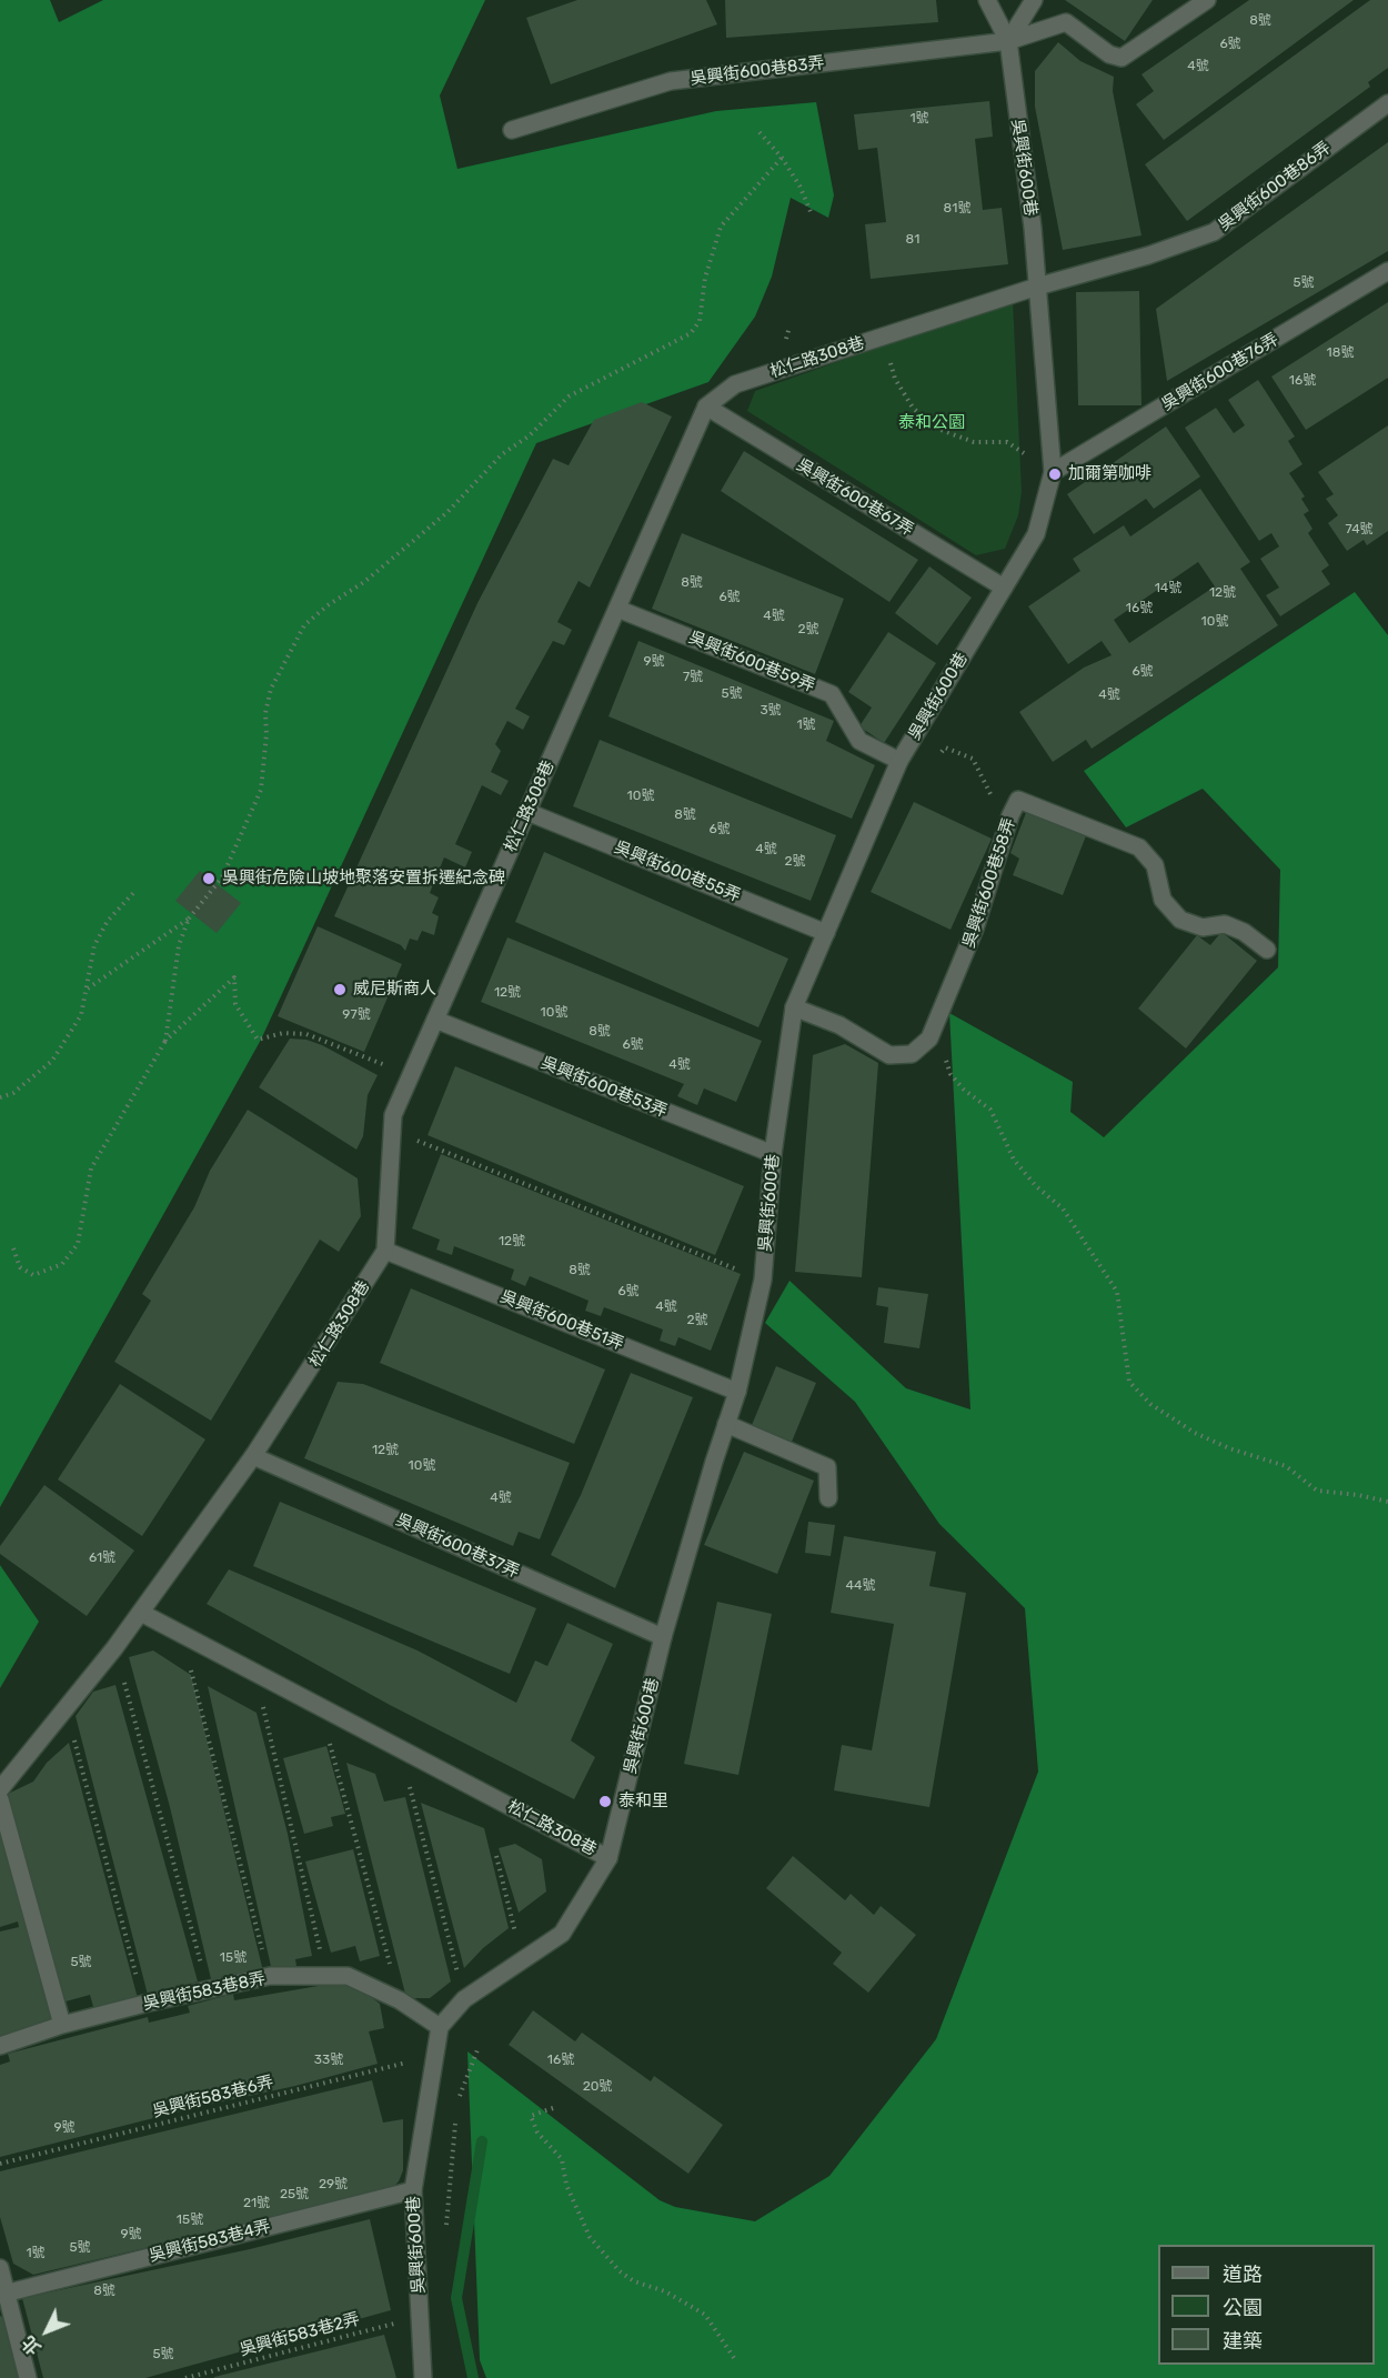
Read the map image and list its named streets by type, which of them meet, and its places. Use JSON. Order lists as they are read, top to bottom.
{
  "streets": {
    "street": [
      "吳興街600巷83弄",
      "吳興街600巷",
      "吳興街600巷86弄",
      "松仁路308巷",
      "吳興街600巷76弄",
      "吳興街600巷67弄",
      "吳興街600巷59弄",
      "吳興街600巷55弄",
      "吳興街600巷58弄",
      "吳興街600巷53弄",
      "吳興街600巷51弄",
      "吳興街600巷37弄",
      "吳興街583巷8弄",
      "吳興街583巷4弄"
    ],
    "path": ["吳興街583巷6弄", "吳興街583巷2弄"]
  },
  "crossings": [
    ["吳興街600巷83弄", "吳興街600巷"],
    ["吳興街600巷", "吳興街600巷86弄"],
    ["吳興街600巷", "松仁路308巷"],
    ["吳興街600巷", "吳興街600巷76弄"],
    ["吳興街600巷", "吳興街600巷67弄"],
    ["吳興街600巷", "吳興街600巷59弄"],
    ["吳興街600巷", "吳興街600巷55弄"],
    ["吳興街600巷", "吳興街600巷53弄"],
    ["吳興街600巷", "吳興街600巷51弄"],
    ["吳興街600巷", "吳興街600巷37弄"],
    ["吳興街600巷", "吳興街583巷8弄"],
    ["吳興街600巷", "吳興街583巷6弄"],
    ["吳興街600巷", "吳興街583巷4弄"],
    ["吳興街600巷", "吳興街583巷2弄"],
    ["吳興街600巷86弄", "松仁路308巷"],
    ["松仁路308巷", "吳興街600巷67弄"],
    ["松仁路308巷", "吳興街600巷59弄"],
    ["松仁路308巷", "吳興街600巷55弄"],
    ["松仁路308巷", "吳興街600巷53弄"],
    ["松仁路308巷", "吳興街600巷51弄"],
    ["松仁路308巷", "吳興街600巷37弄"]
  ],
  "parks": ["泰和公園"],
  "places": [
    "加爾第咖啡",
    "吳興街危險山坡地聚落安置拆遷紀念碑",
    "威尼斯商人",
    "泰和里"
  ],
  "house_numbers": [
    "8號",
    "6號",
    "4號",
    "1號",
    "81號",
    "81",
    "5號",
    "18號",
    "16號",
    "74號",
    "8號",
    "14號",
    "12號",
    "6號",
    "16號",
    "4號",
    "10號",
    "2號",
    "9號",
    "6號",
    "7號",
    "5號",
    "4號",
    "3號",
    "1號",
    "10號",
    "8號",
    "6號",
    "4號",
    "2號",
    "12號",
    "10號",
    "97號",
    "8號",
    "6號",
    "4號",
    "12號",
    "8號",
    "6號",
    "4號",
    "2號",
    "12號",
    "10號",
    "4號",
    "61號",
    "44號",
    "15號",
    "5號",
    "33號",
    "16號",
    "20號",
    "9號",
    "29號",
    "25號",
    "21號",
    "15號",
    "9號",
    "5號",
    "1號",
    "8號",
    "5號"
  ],
  "legend": ["道路", "公園", "建築"],
  "north": "bottom left"
}
